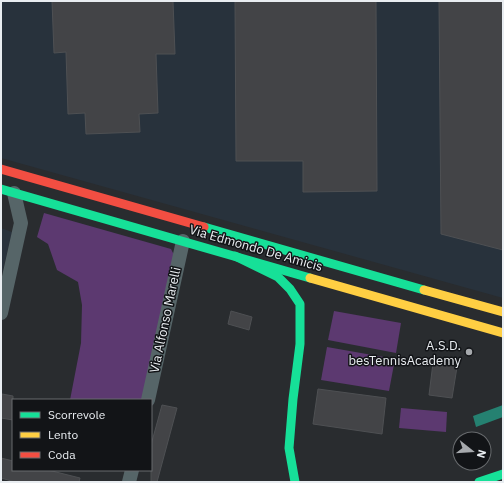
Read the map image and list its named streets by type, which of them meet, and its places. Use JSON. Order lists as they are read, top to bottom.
{
  "streets": {
    "main road": ["Via Edmondo De Amicis"],
    "street": ["Via Alfonso Marelli"]
  },
  "crossings": [
    ["Via Edmondo De Amicis", "Via Alfonso Marelli"]
  ],
  "places": ["A.S.D. besTennisAcademy"],
  "legend": ["Scorrevole", "Lento", "Coda"],
  "north": "right"
}
